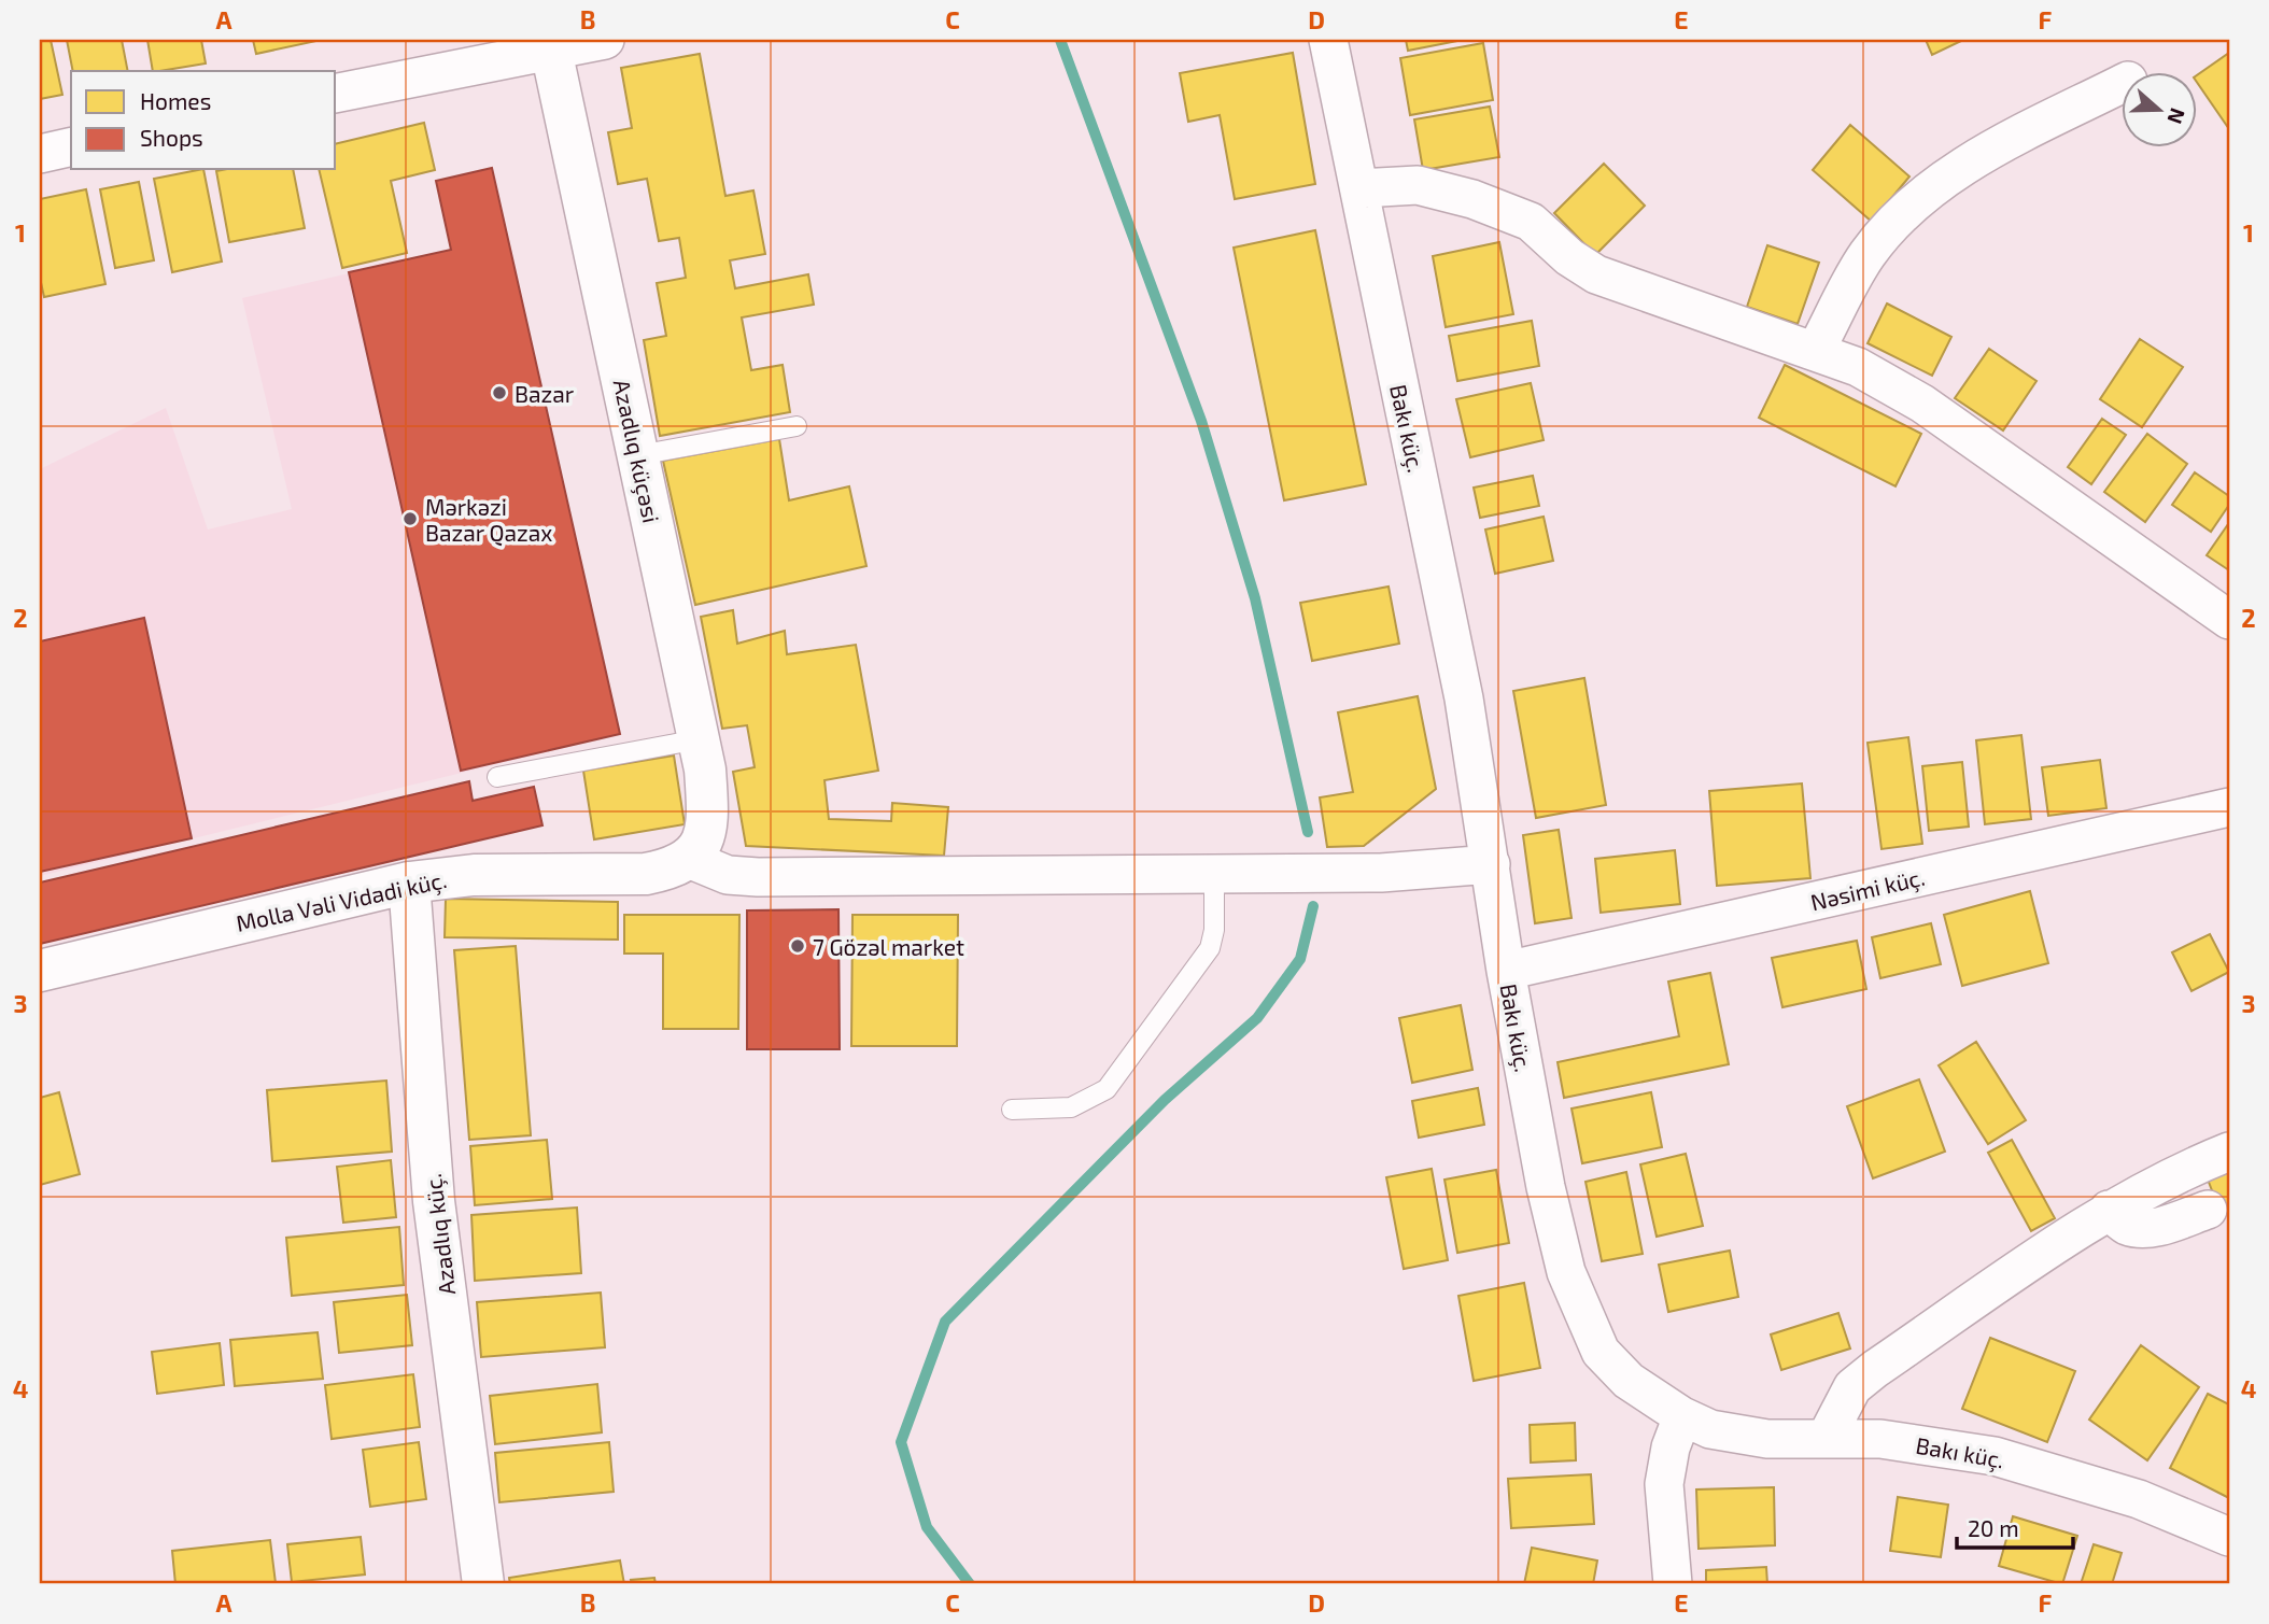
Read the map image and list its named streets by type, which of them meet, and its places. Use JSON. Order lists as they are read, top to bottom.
{
  "streets": {
    "street": [
      "Bakı küç.",
      "Azadlıq küçəsi",
      "Nəsimi küç.",
      "Molla Vəli Vidadi küç.",
      "Azadlıq küç."
    ]
  },
  "crossings": [
    ["Bakı küç.", "Nəsimi küç."],
    ["Azadlıq küçəsi", "Molla Vəli Vidadi küç."],
    ["Molla Vəli Vidadi küç.", "Azadlıq küç."]
  ],
  "places": ["Bazar", "Mərkəzi Bazar Qazax", "7 Gözəl market"],
  "legend": ["Homes", "Shops"],
  "scale_bar": "20 m",
  "north": "right",
  "grid": {
    "columns": [
      "A",
      "B",
      "C",
      "D",
      "E",
      "F"
    ],
    "rows": [
      "1",
      "2",
      "3",
      "4"
    ]
  }
}
